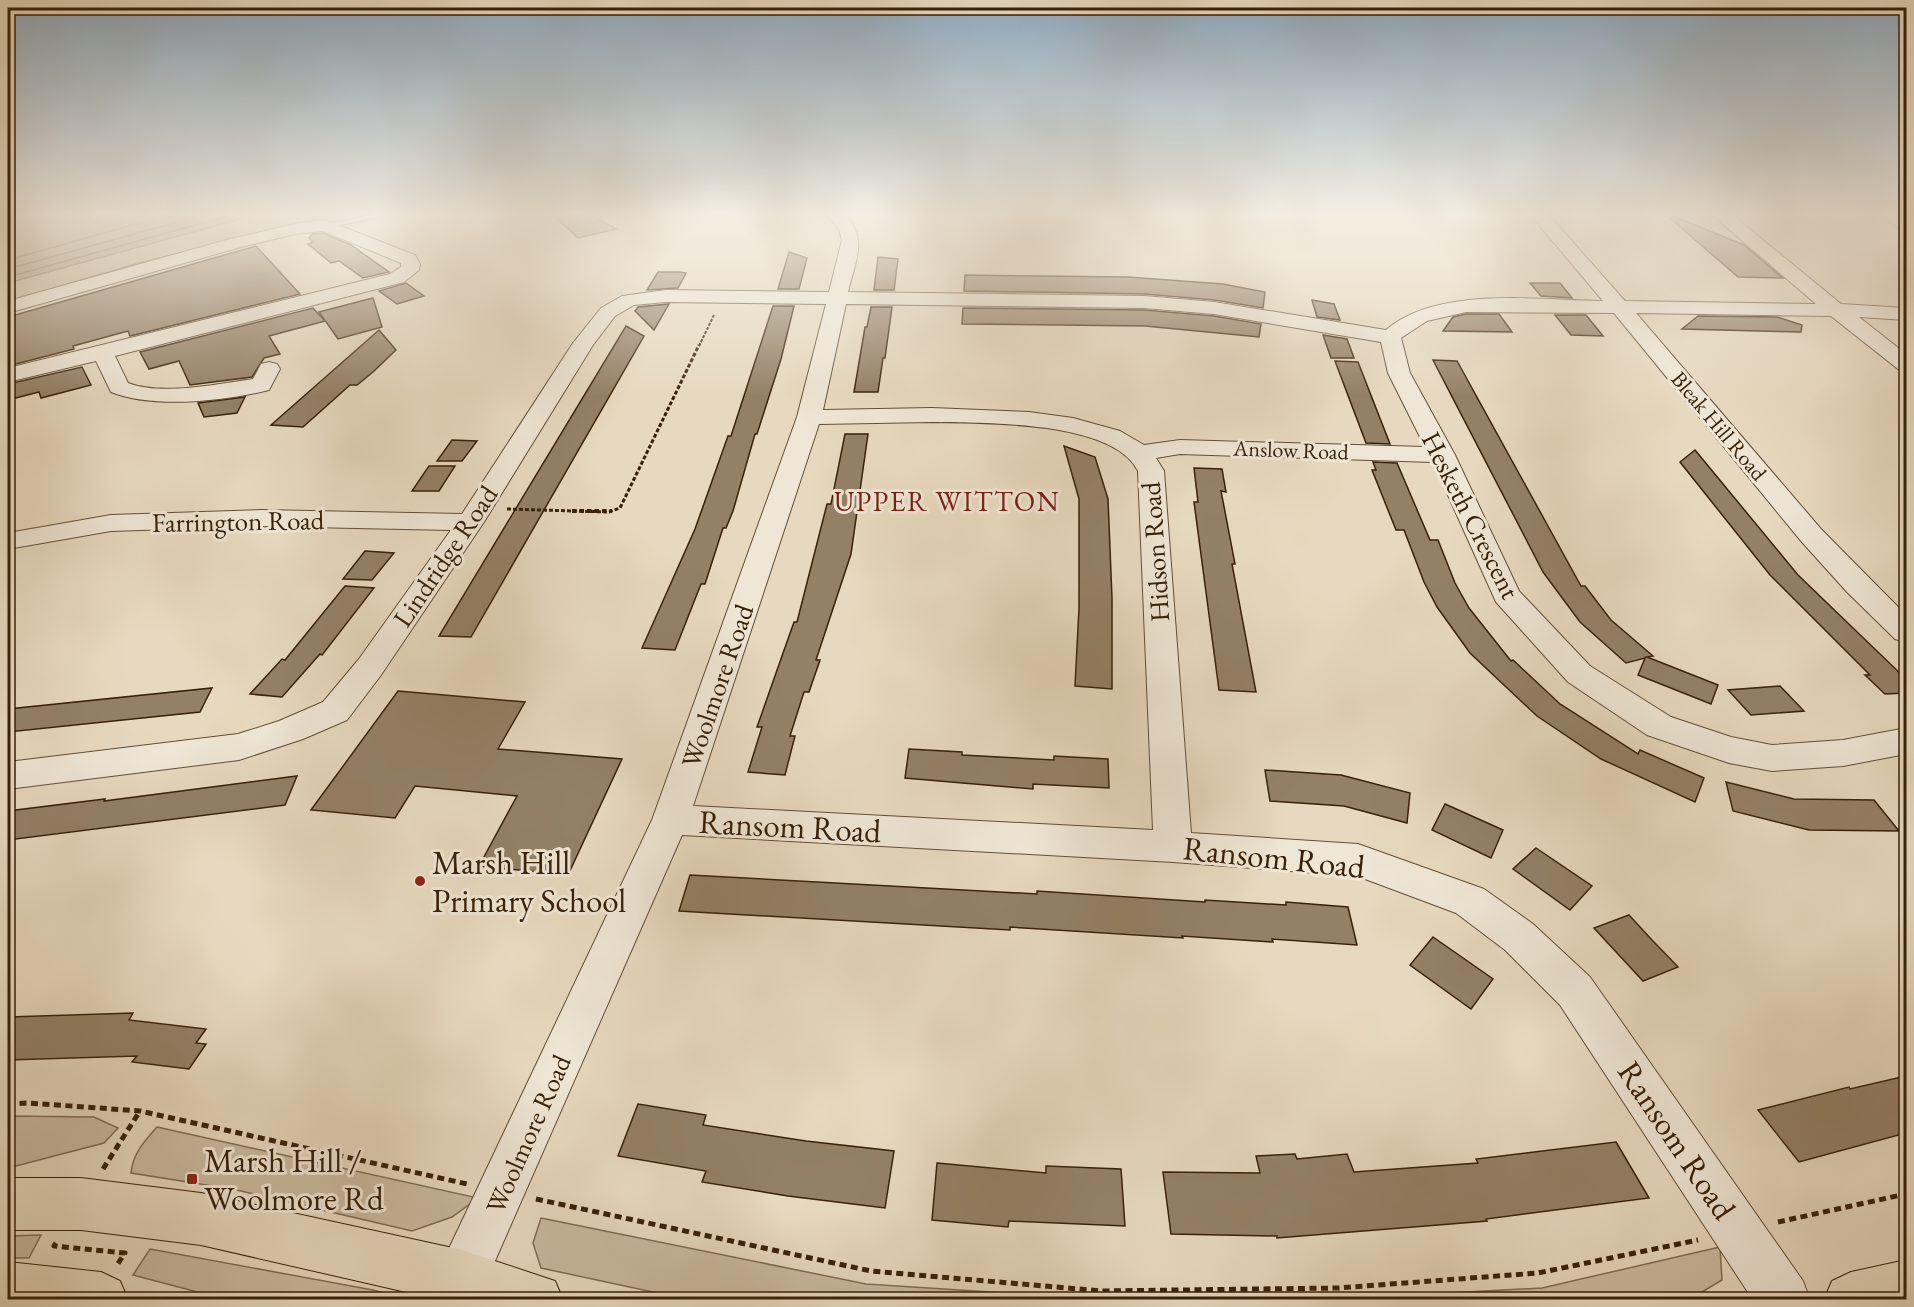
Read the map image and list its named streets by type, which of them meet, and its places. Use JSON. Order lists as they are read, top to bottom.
{
  "streets": {
    "street": [
      "Bleak Hill Road",
      "Anslow Road",
      "Hesketh Crescent",
      "Farrington Road",
      "Hidson Road",
      "Lindridge Road",
      "Woolmore Road",
      "Ransom Road"
    ]
  },
  "crossings": [
    ["Anslow Road", "Hesketh Crescent"],
    ["Anslow Road", "Hidson Road"],
    ["Hesketh Crescent", "Lindridge Road"],
    ["Farrington Road", "Lindridge Road"],
    ["Hidson Road", "Woolmore Road"],
    ["Hidson Road", "Ransom Road"],
    ["Lindridge Road", "Woolmore Road"],
    ["Woolmore Road", "Ransom Road"]
  ],
  "districts": ["UPPER WITTON"],
  "places": {
    "other": ["Marsh Hill Primary School"],
    "transit": ["Marsh Hill / Woolmore Rd"]
  }
}
